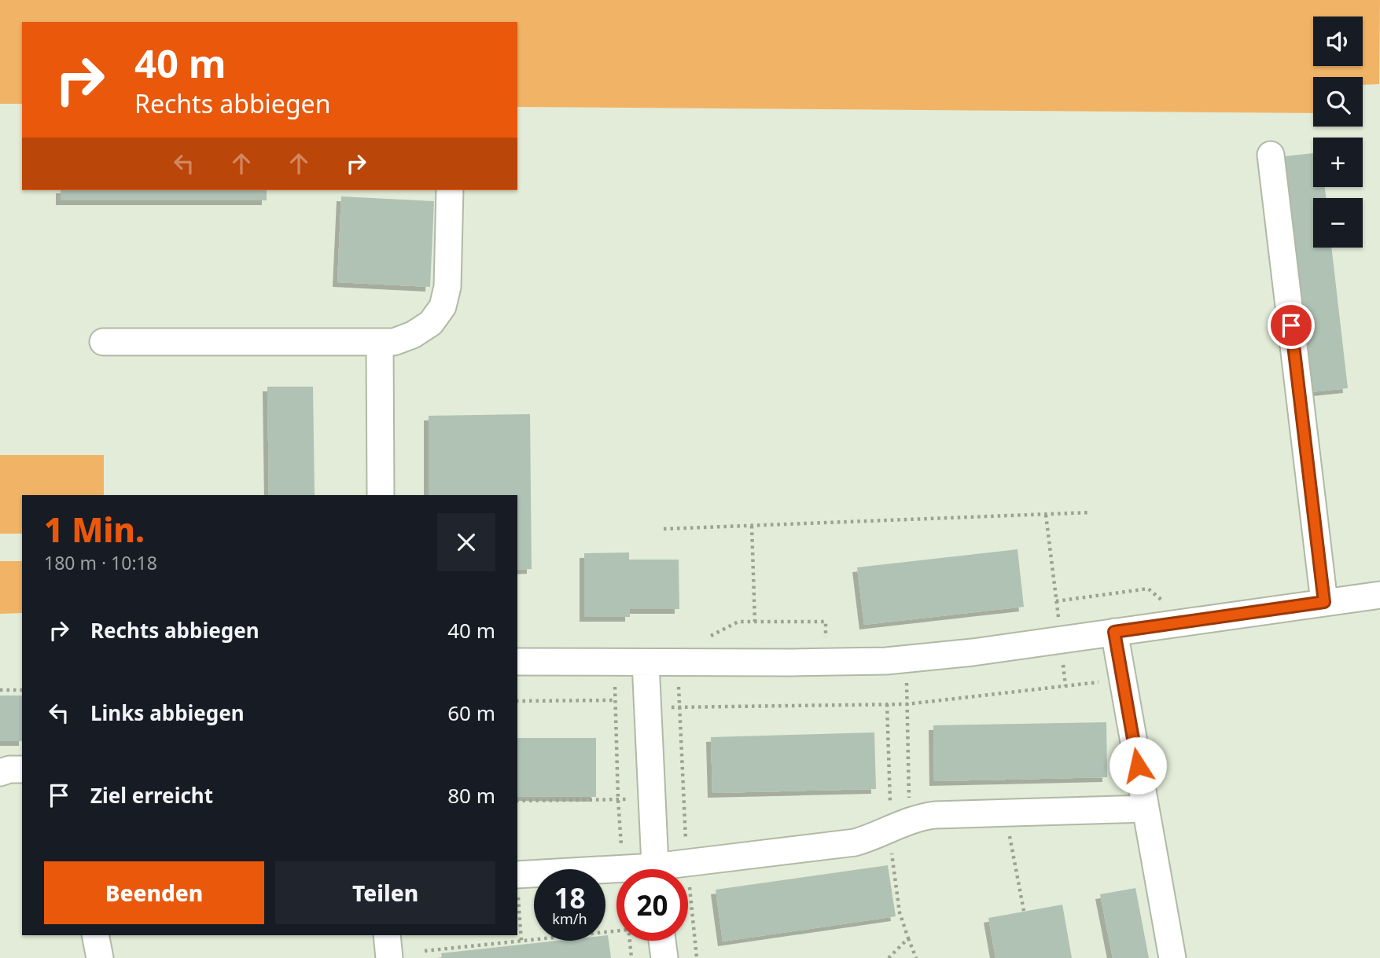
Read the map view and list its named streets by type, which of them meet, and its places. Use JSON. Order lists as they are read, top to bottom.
{
  "page": {
    "map_buttons": ["+", "−"],
    "turn": ["40 m", "Rechts abbiegen"],
    "heading": ["1 Min.", "180 m · 10:18"],
    "list": [
      {
        "name": "Rechts abbiegen",
        "value": "40 m"
      },
      {
        "name": "Links abbiegen",
        "value": "60 m"
      },
      {
        "name": "Ziel erreicht",
        "value": "80 m"
      }
    ],
    "buttons": ["Beenden", "Teilen"],
    "speed": "18 km/h",
    "limit": "20"
  }
}
